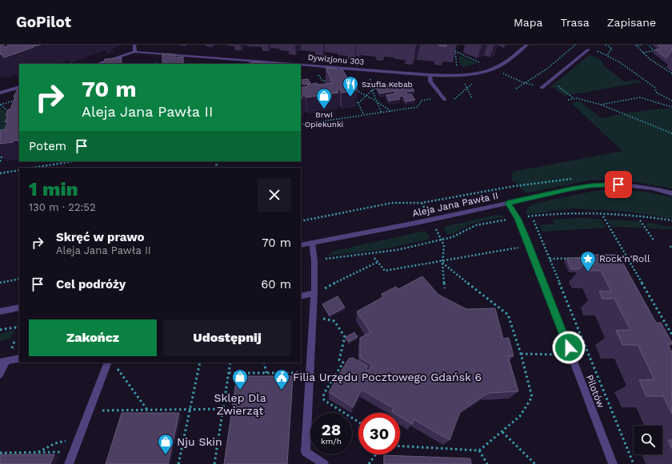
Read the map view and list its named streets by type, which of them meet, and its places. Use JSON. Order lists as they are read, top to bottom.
{
  "streets": {
    "street": ["Dywizjonu 303", "Aleja Jana Pawła II", "Pilotów"]
  },
  "crossings": [
    ["Aleja Jana Pawła II", "Pilotów"]
  ],
  "places": {
    "restaurant": ["Szufla Kebab"],
    "shop": ["Brwi Opiekunki", "Sklep Dla Zwierząt", "Nju Skin"],
    "place": ["Rock'n'Roll"],
    "public building": ["Filia Urzędu Pocztowego Gdańsk 6"]
  },
  "page": {
    "header": "GoPilot",
    "nav": ["Mapa", "Trasa", "Zapisane"],
    "turn": ["70 m", "Aleja Jana Pawła II"],
    "then": "Potem",
    "heading": ["1 min", "130 m · 22:52"],
    "list": [
      {
        "name": "Skręć w prawo",
        "note": "Aleja Jana Pawła II",
        "value": "70 m"
      },
      {
        "name": "Cel podróży",
        "value": "60 m"
      }
    ],
    "buttons": ["Zakończ", "Udostępnij"],
    "speed": "28 km/h",
    "limit": "30"
  }
}
